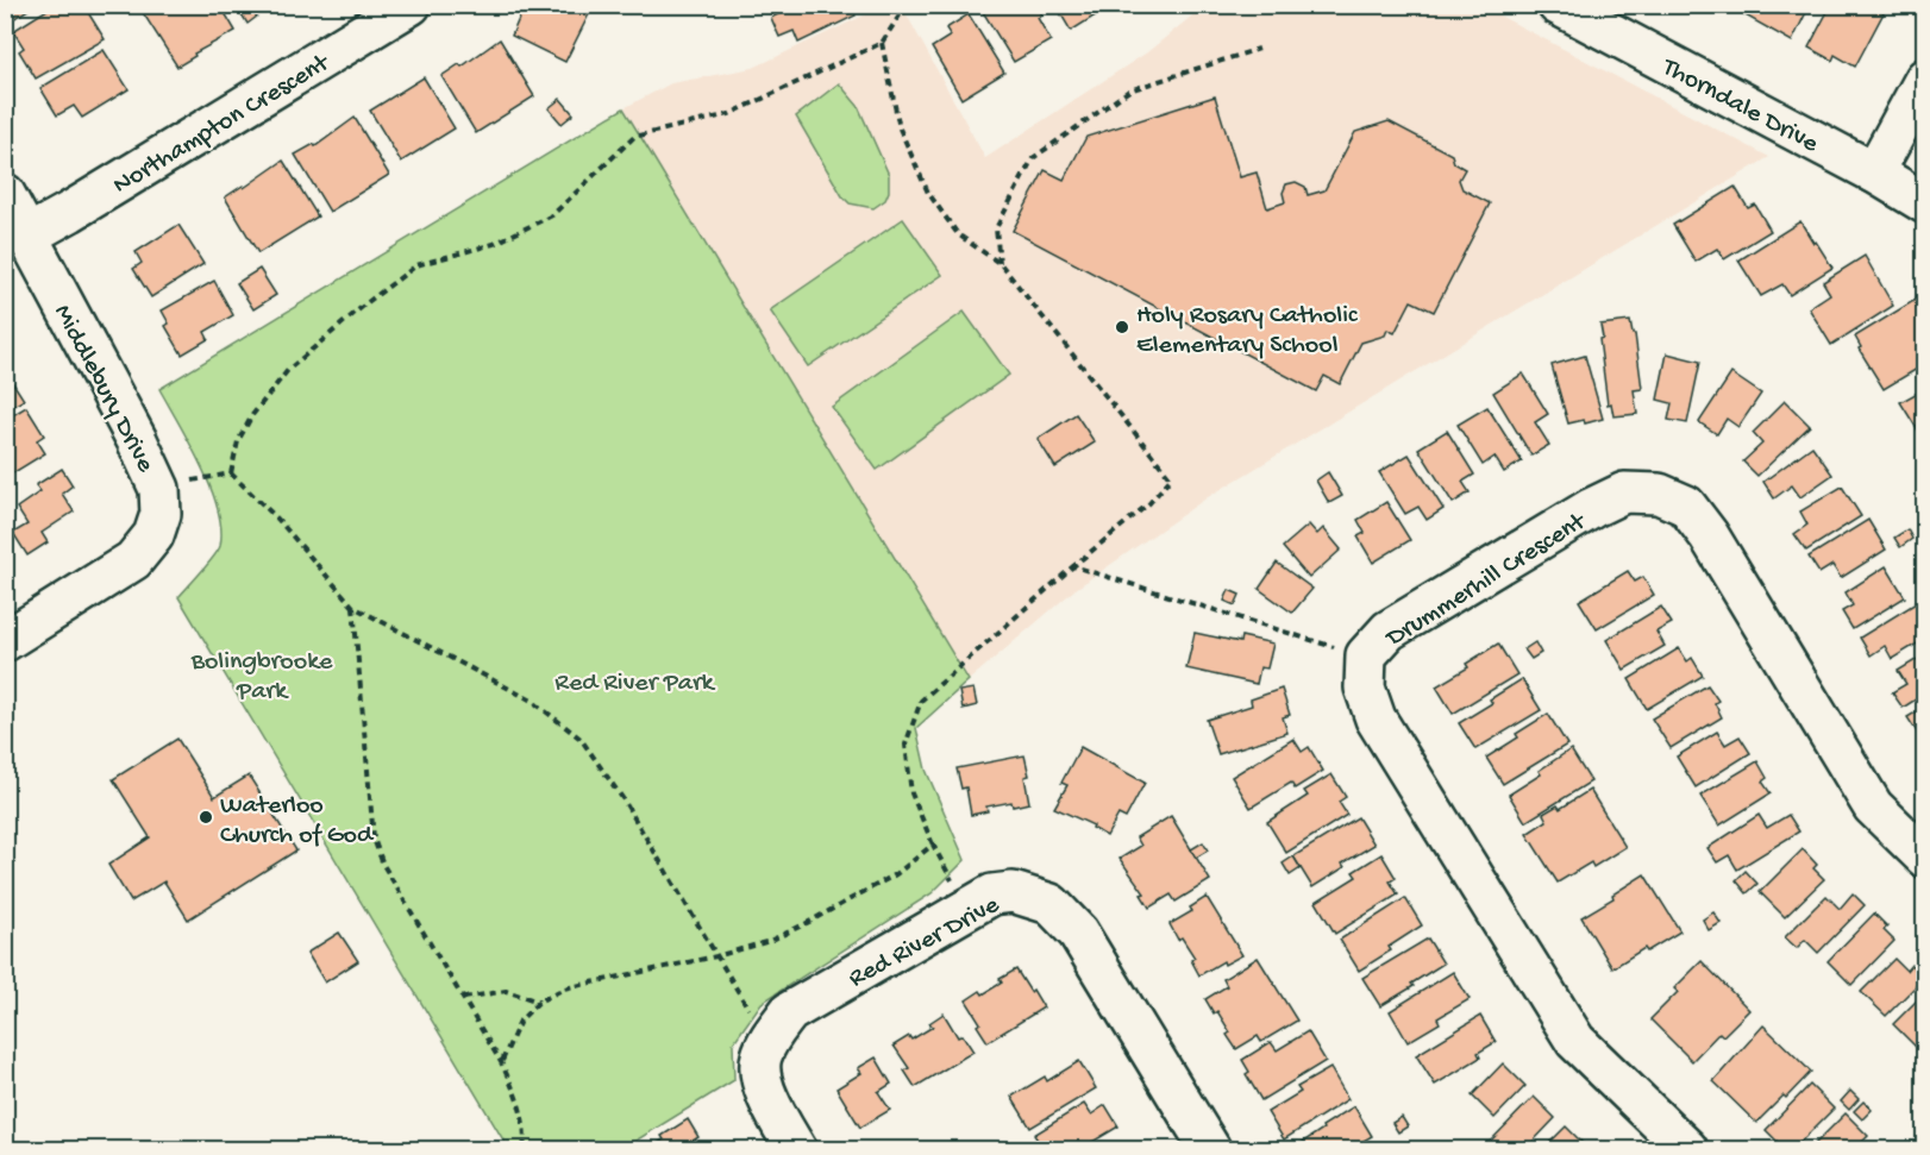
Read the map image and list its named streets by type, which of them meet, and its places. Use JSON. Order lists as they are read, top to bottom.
{
  "streets": {
    "street": [
      "Thorndale Drive",
      "Northampton Crescent",
      "Middlebury Drive",
      "Drummerhill Crescent",
      "Red River Drive"
    ]
  },
  "crossings": [
    ["Northampton Crescent", "Middlebury Drive"]
  ],
  "parks": ["Bolingbrooke Park", "Red River Park"],
  "places": ["Holy Rosary Catholic Elementary School", "Waterloo Church of God"]
}
